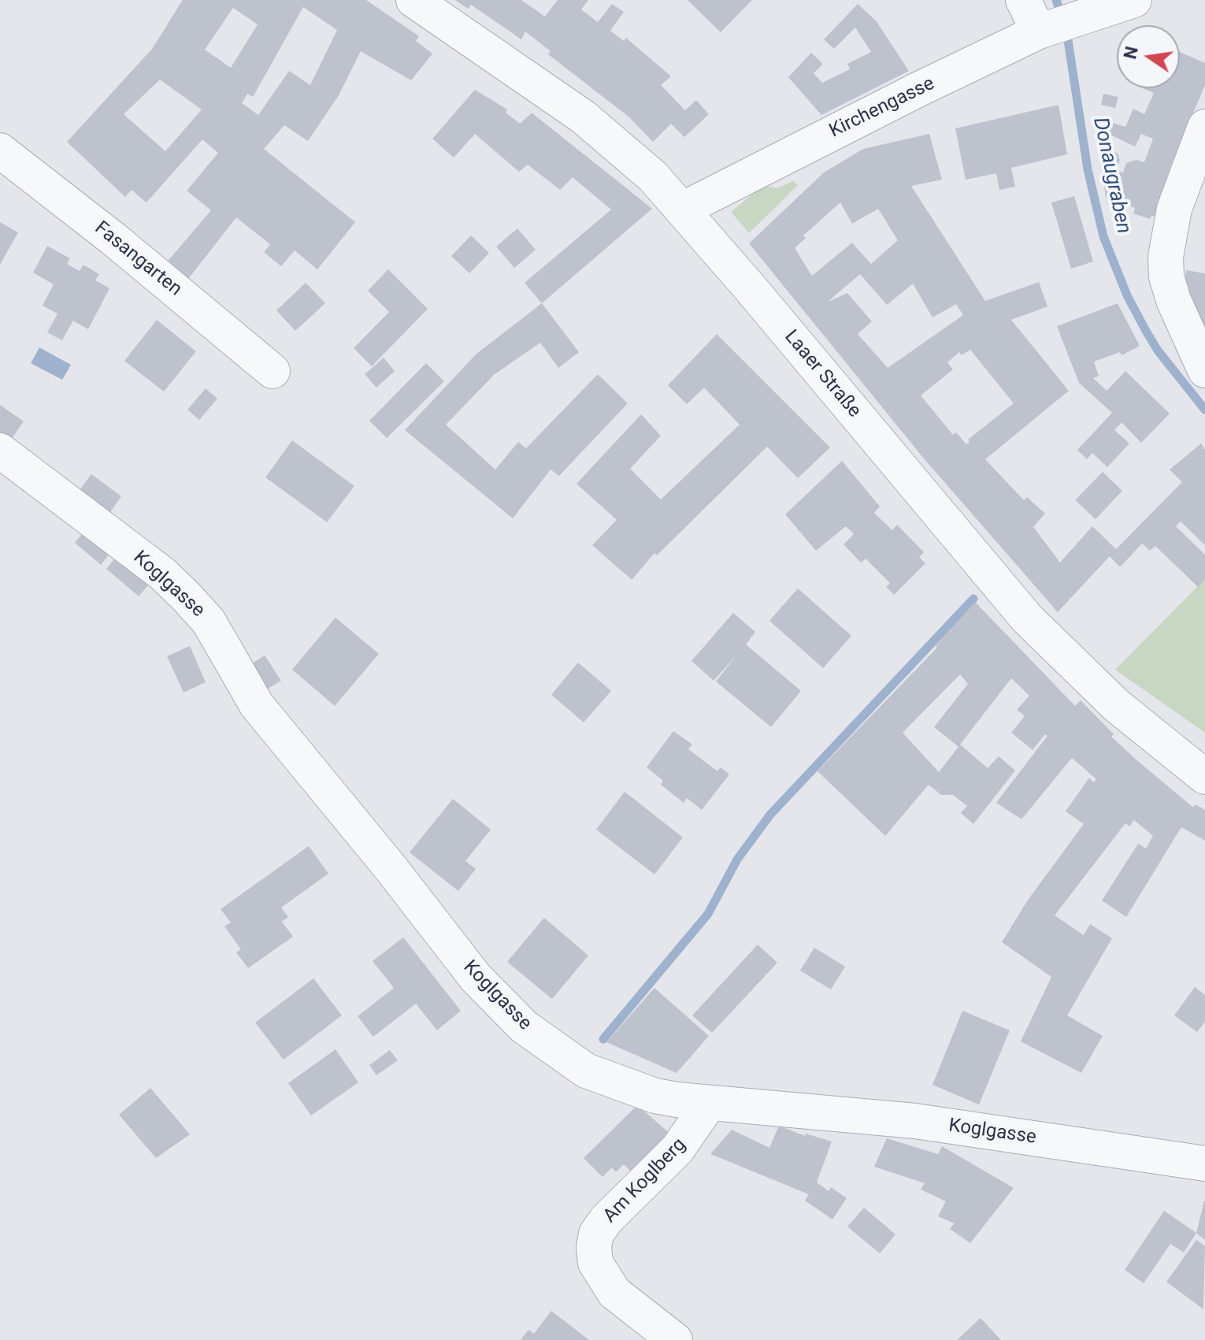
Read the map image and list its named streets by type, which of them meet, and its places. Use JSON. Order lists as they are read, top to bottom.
{
  "streets": {
    "street": [
      "Kirchengasse",
      "Fasangarten",
      "Laaer Straße",
      "Koglgasse",
      "Am Koglberg"
    ]
  },
  "crossings": [
    ["Kirchengasse", "Laaer Straße"],
    ["Koglgasse", "Am Koglberg"]
  ],
  "water": ["Donaugraben"],
  "north": "left"
}
